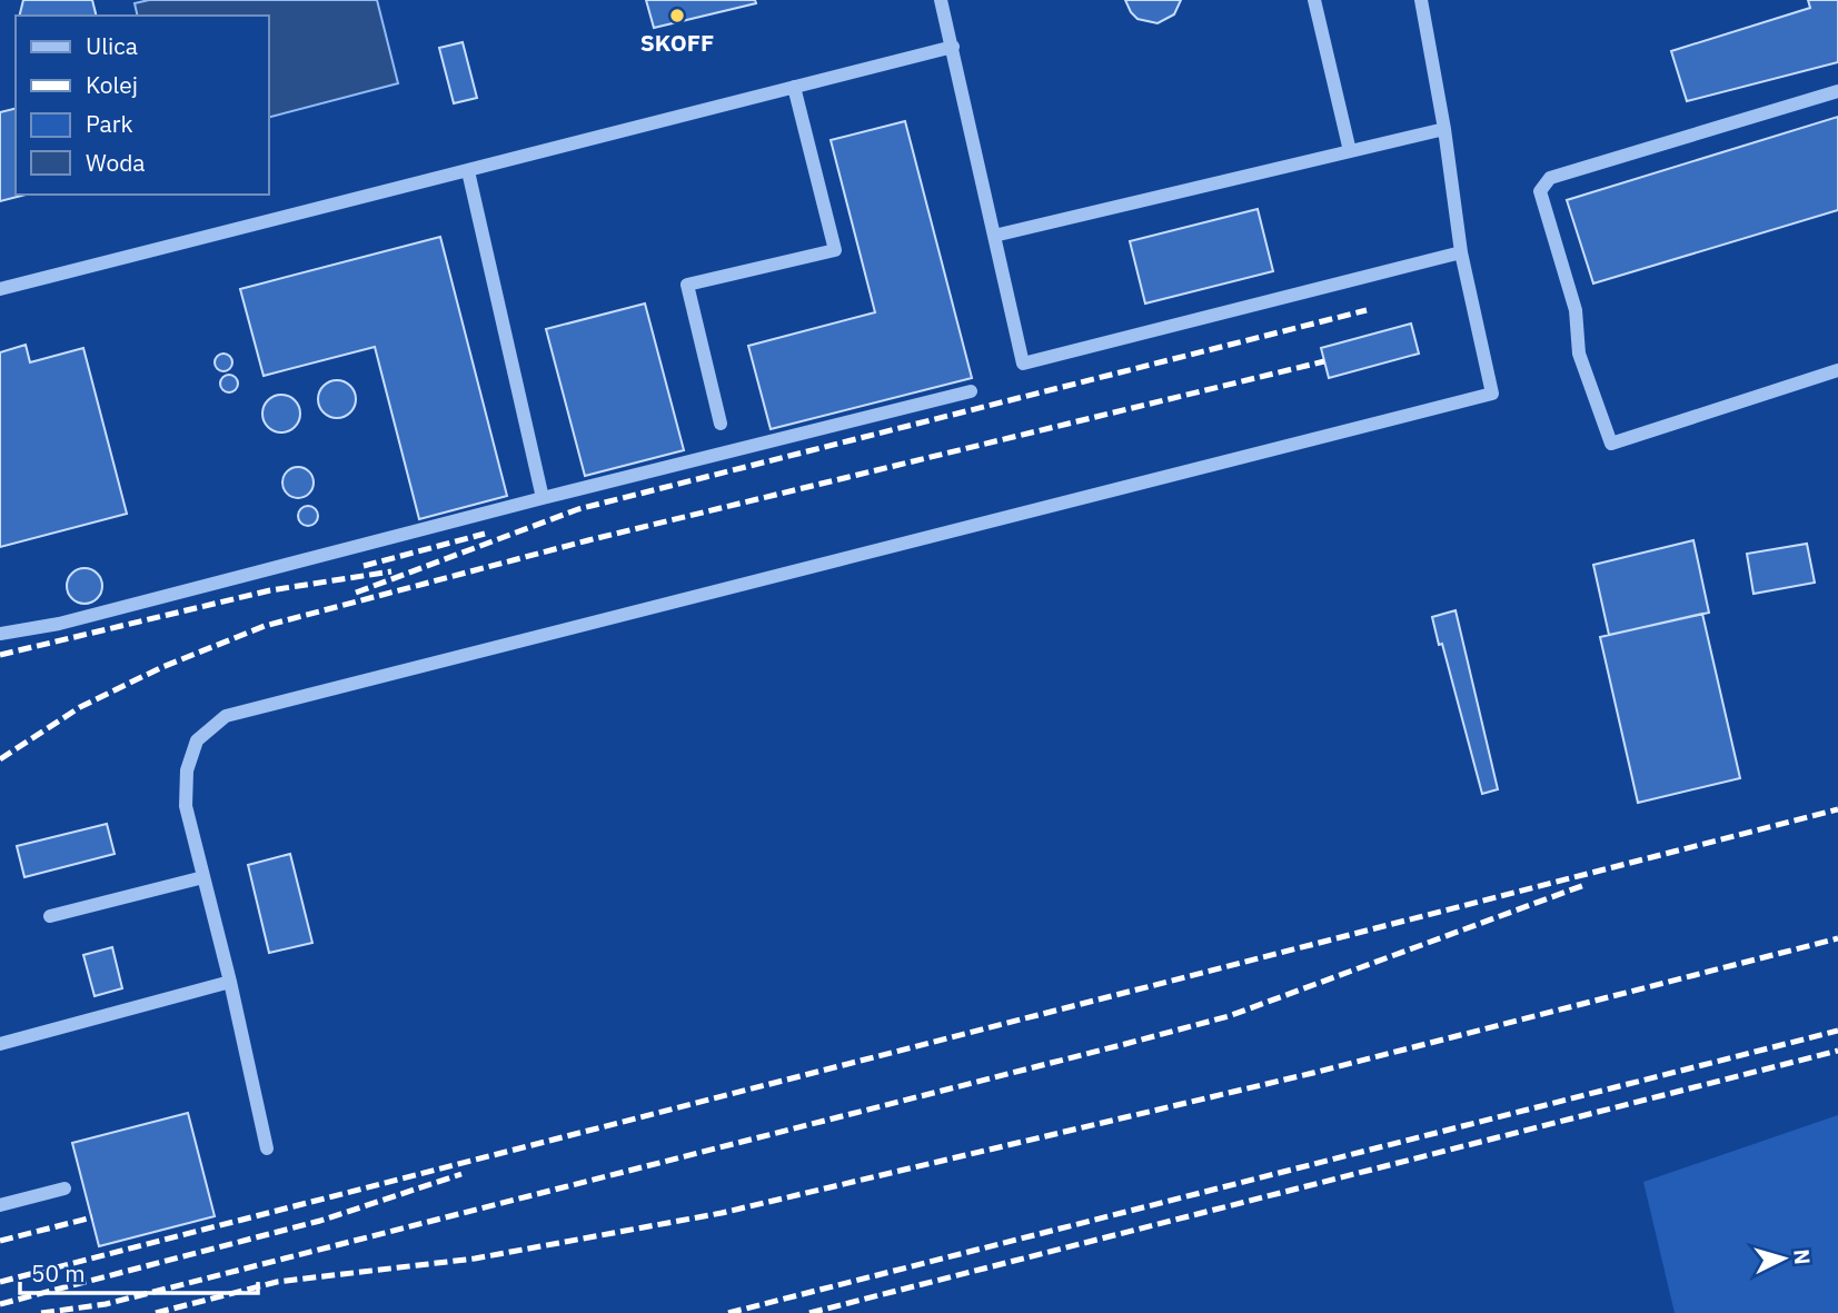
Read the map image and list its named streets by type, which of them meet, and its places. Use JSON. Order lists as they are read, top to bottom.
{
  "places": ["SKOFF"],
  "legend": [
    "Ulica",
    "Kolej",
    "Park",
    "Woda"
  ],
  "scale_bar": "50 m",
  "north": "right"
}
